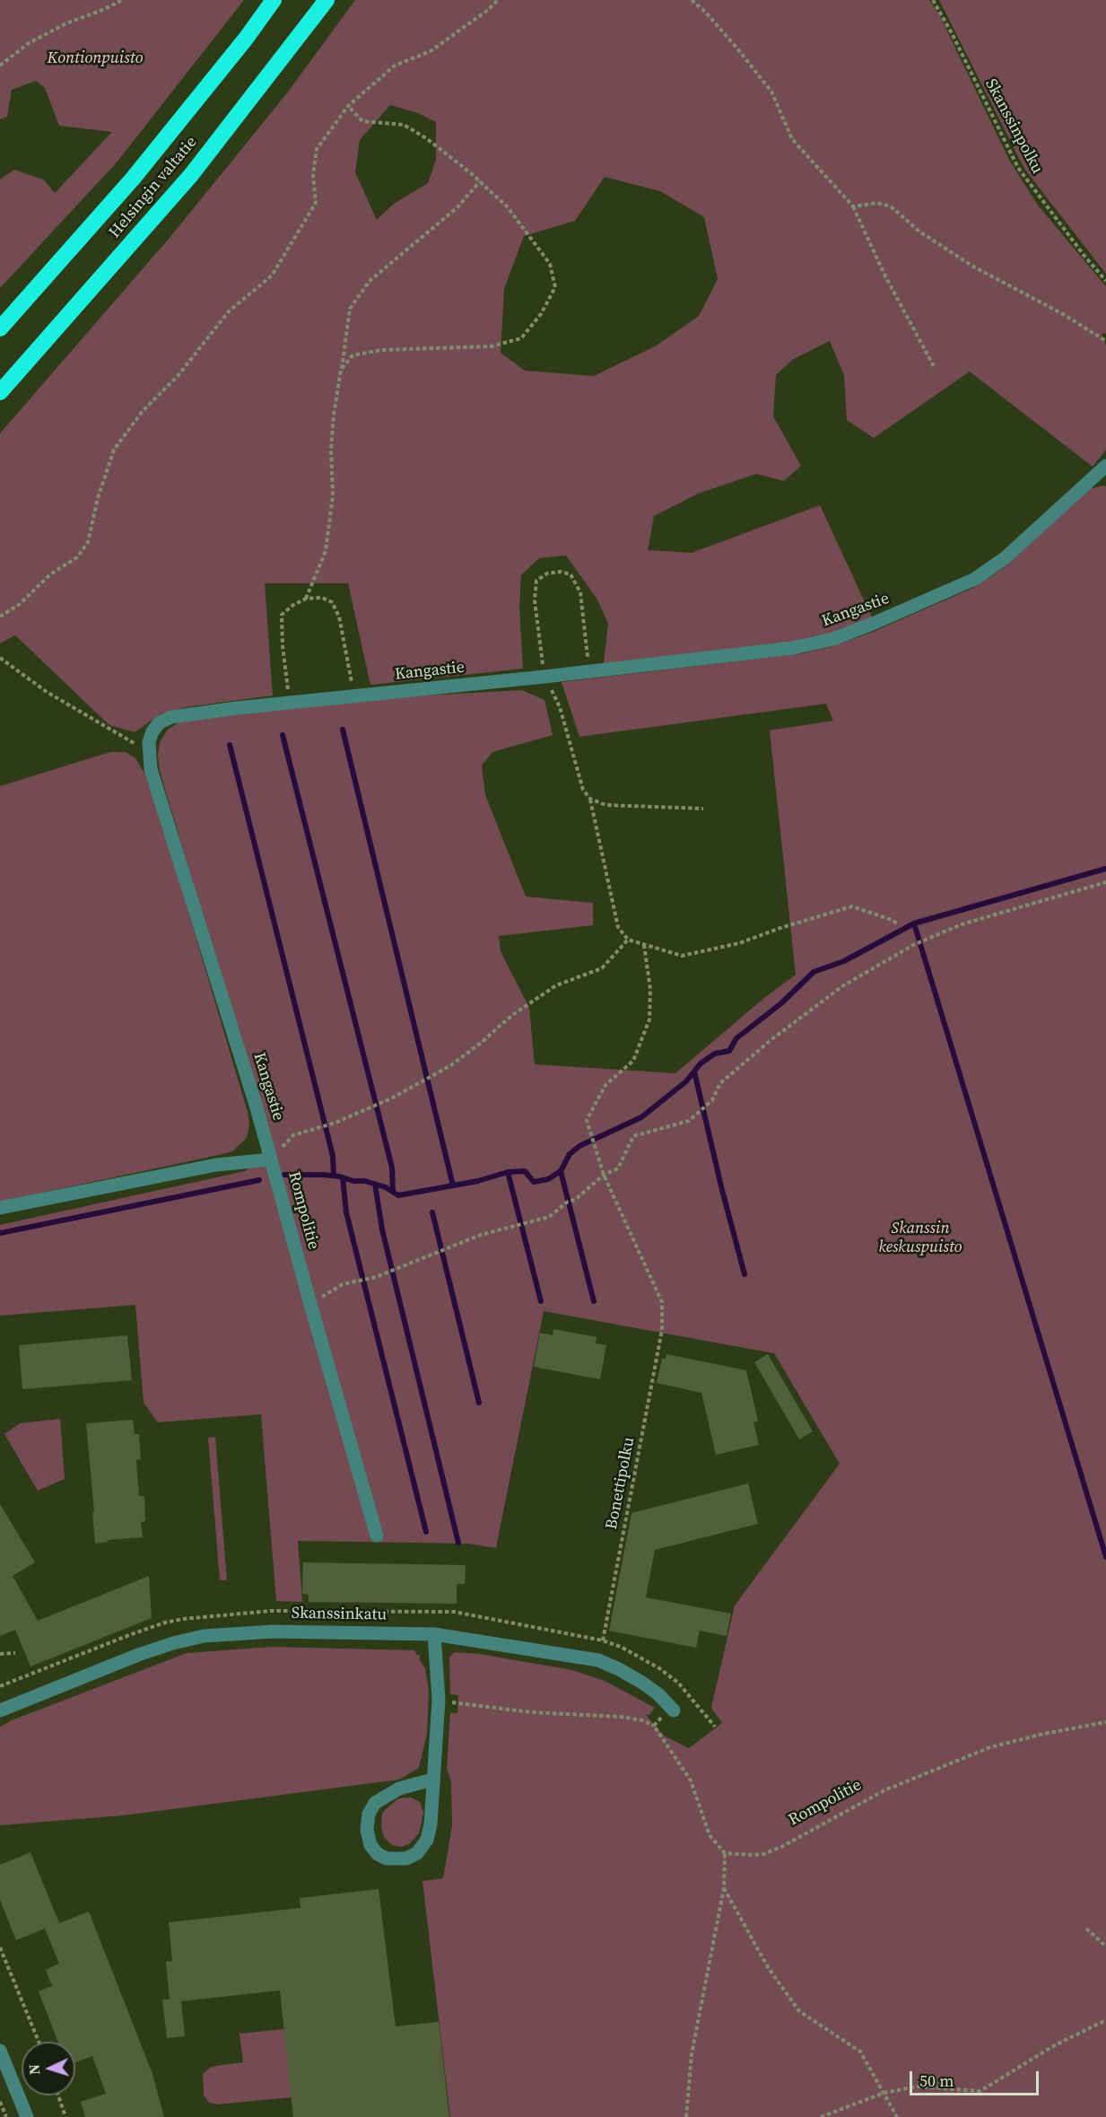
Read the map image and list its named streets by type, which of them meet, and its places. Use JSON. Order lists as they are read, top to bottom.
{
  "streets": {
    "highway": ["Helsingin valtatie"],
    "street": ["Kangastie", "Rompolitie", "Skanssinkatu"],
    "path": ["Skanssinpolku", "Bonettipolku"]
  },
  "crossings": [
    ["Kangastie", "Rompolitie"]
  ],
  "parks": ["Kontionpuisto", "Skanssin keskuspuisto"],
  "scale_bar": "50 m",
  "north": "left"
}
